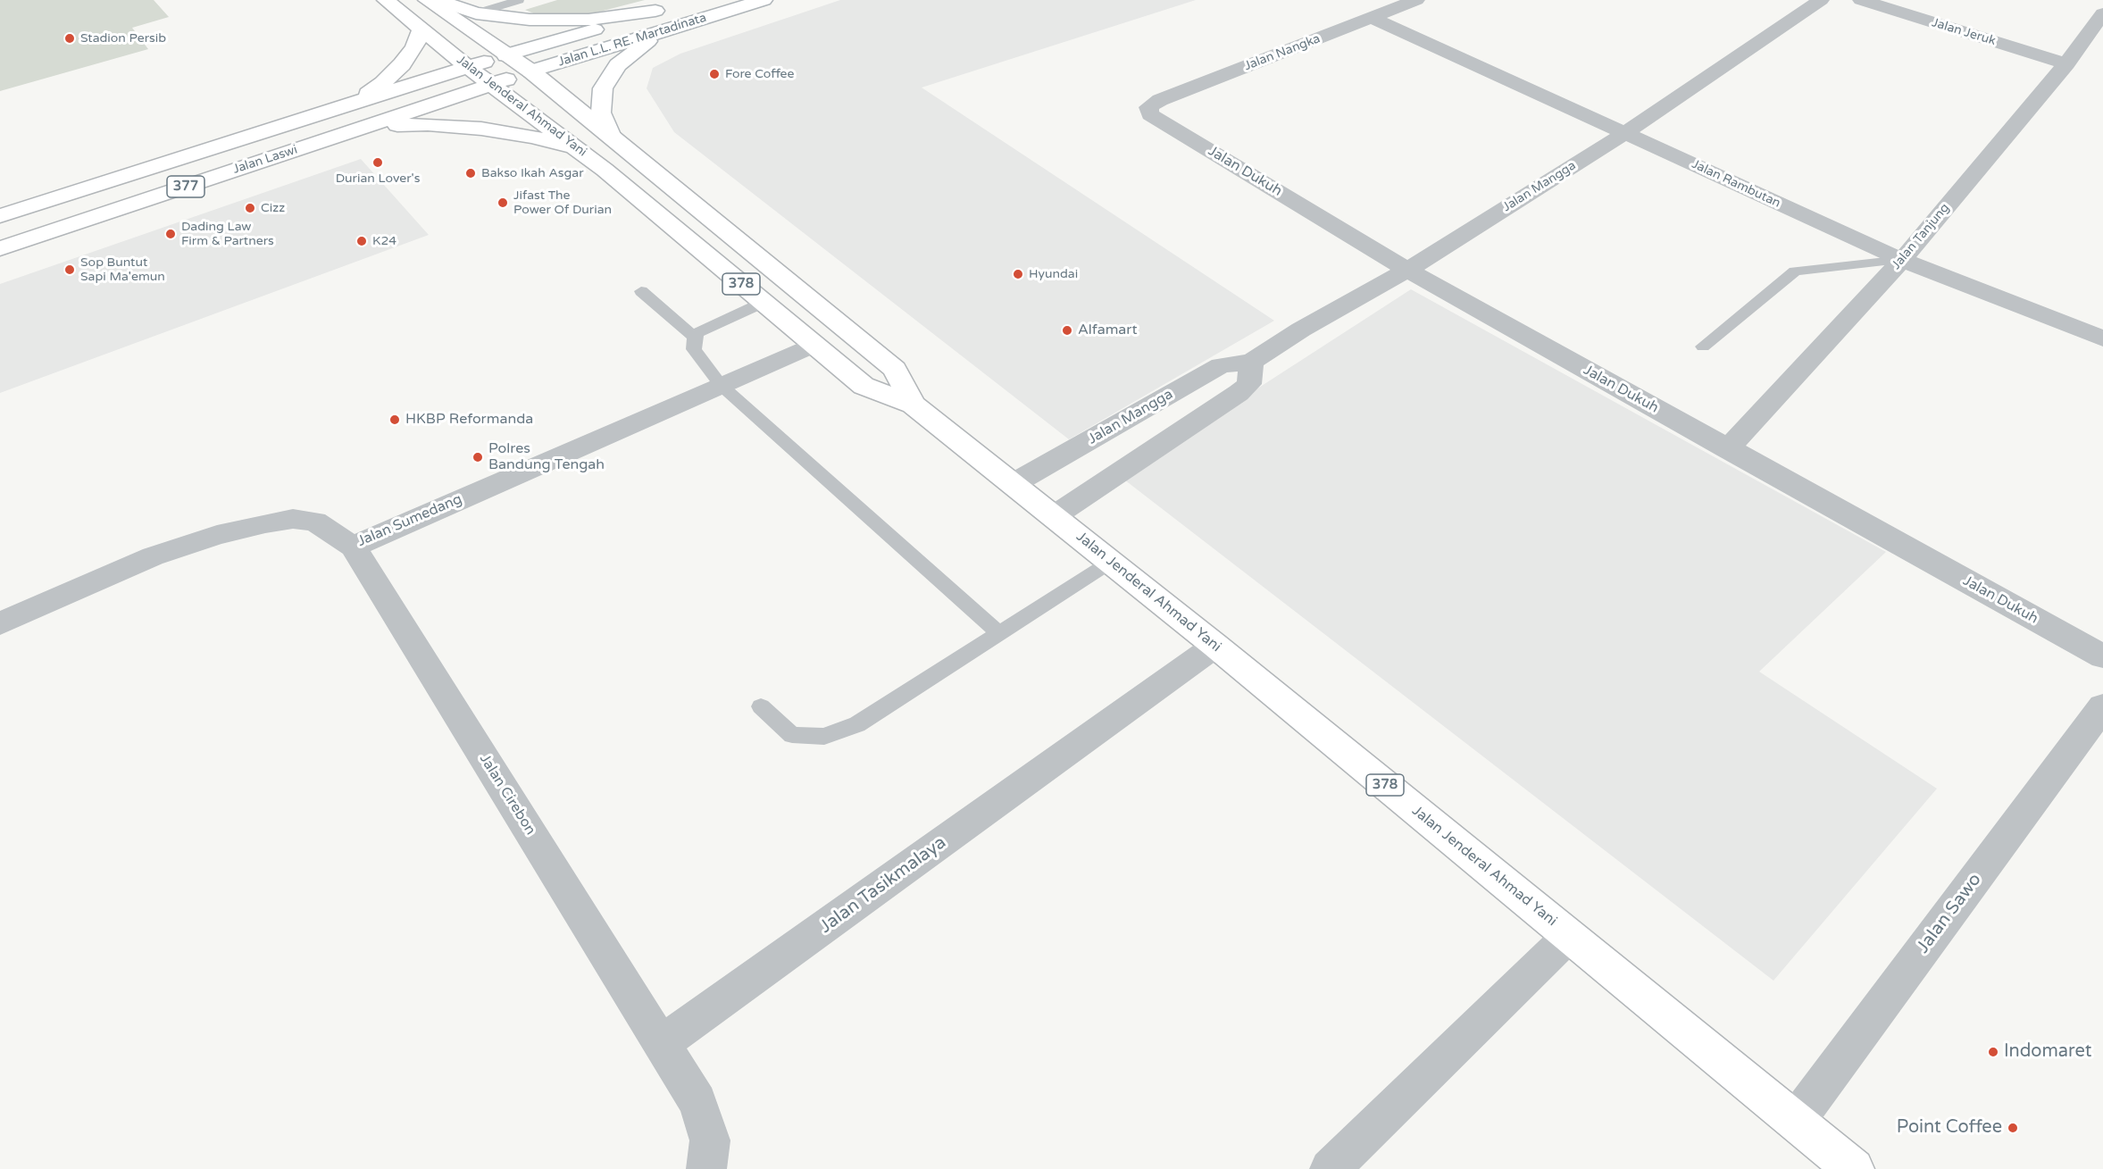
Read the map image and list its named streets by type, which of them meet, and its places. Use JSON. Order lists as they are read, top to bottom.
{
  "streets": {
    "main road": [
      "Jalan L.L. RE. Martadinata",
      "Jalan Jenderal Ahmad Yani",
      "Jalan Laswi",
      "377",
      "378"
    ],
    "street": [
      "Jalan Jeruk",
      "Jalan Nangka",
      "Jalan Dukuh",
      "Jalan Rambutan",
      "Jalan Mangga",
      "Jalan Tanjung",
      "Jalan Sumedang",
      "Jalan Cirebon",
      "Jalan Tasikmalaya",
      "Jalan Sawo"
    ]
  },
  "crossings": [
    ["Jalan Jeruk", "Jalan Tanjung"],
    ["Jalan L.L. RE. Martadinata", "Jalan Jenderal Ahmad Yani"],
    ["Jalan L.L. RE. Martadinata", "Jalan Laswi"],
    ["Jalan Nangka", "Jalan Dukuh"],
    ["Jalan Nangka", "Jalan Rambutan"],
    ["Jalan Jenderal Ahmad Yani", "Jalan Laswi"],
    ["Jalan Jenderal Ahmad Yani", "Jalan Mangga"],
    ["Jalan Jenderal Ahmad Yani", "Jalan Sumedang"],
    ["Jalan Jenderal Ahmad Yani", "Jalan Tasikmalaya"],
    ["Jalan Jenderal Ahmad Yani", "Jalan Sawo"],
    ["Jalan Dukuh", "Jalan Mangga"],
    ["Jalan Dukuh", "Jalan Tanjung"],
    ["Jalan Rambutan", "Jalan Mangga"],
    ["Jalan Rambutan", "Jalan Tanjung"],
    ["Jalan Sumedang", "Jalan Cirebon"],
    ["Jalan Cirebon", "Jalan Tasikmalaya"]
  ],
  "places": [
    "Stadion Persib",
    "Fore Coffee",
    "Durian Lover's",
    "Bakso Ikah Asgar",
    "Jifast The Power Of Durian",
    "Cizz",
    "Dading Law Firm & Partners",
    "K24",
    "Sop Buntut Sapi Ma'emun",
    "Hyundai",
    "Alfamart",
    "HKBP Reformanda",
    "Polres Bandung Tengah",
    "Indomaret",
    "Point Coffee"
  ]
}
